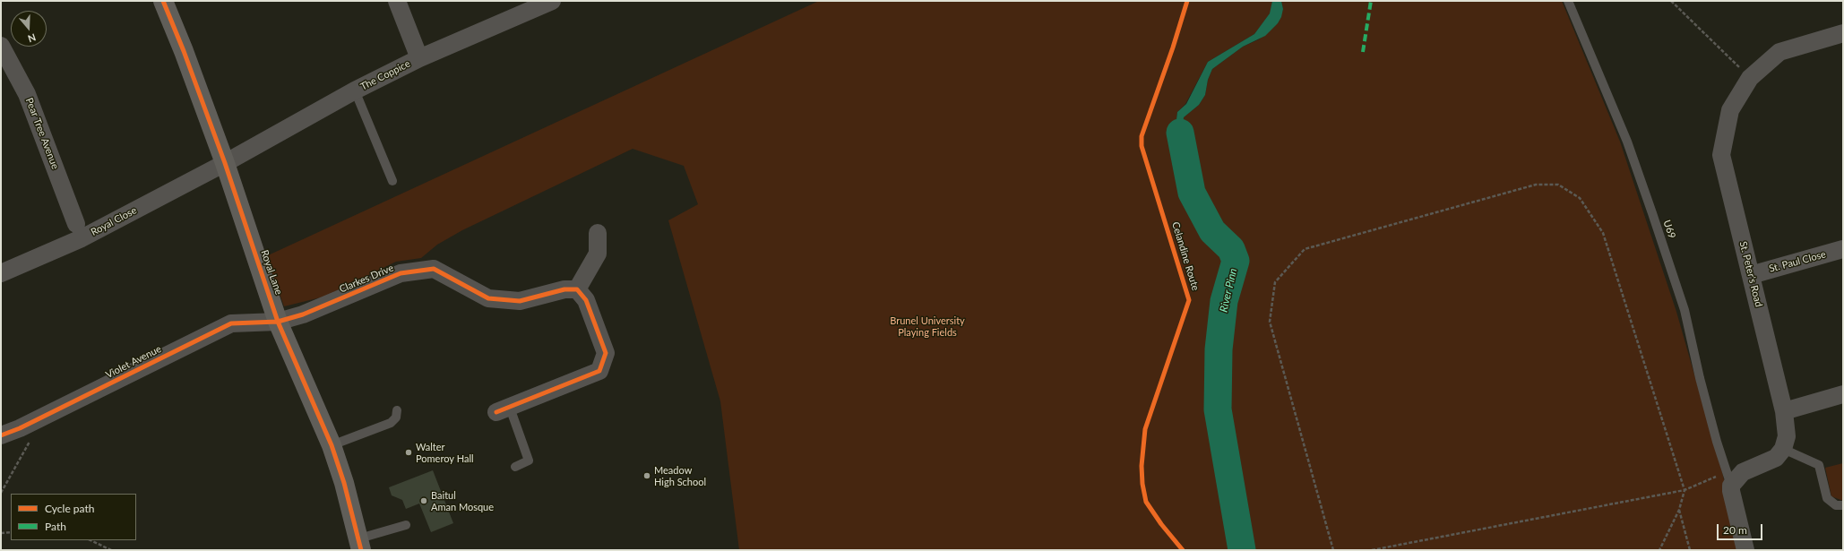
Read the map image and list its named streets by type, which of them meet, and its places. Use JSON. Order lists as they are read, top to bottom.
{
  "streets": {
    "street": [
      "The Coppice",
      "Pear Tree Avenue",
      "Royal Close",
      "St. Paul Close",
      "Royal Lane",
      "St. Peter's Road",
      "Clarkes Drive",
      "Violet Avenue"
    ],
    "lane": ["U69"],
    "cycle path": ["Celandine Route"]
  },
  "crossings": [
    ["The Coppice", "Royal Close"],
    ["The Coppice", "Royal Lane"],
    ["Royal Close", "Royal Lane"],
    ["St. Paul Close", "St. Peter's Road"],
    ["Royal Lane", "Clarkes Drive"],
    ["Royal Lane", "Violet Avenue"],
    ["Clarkes Drive", "Violet Avenue"]
  ],
  "water": ["River Pinn"],
  "parks": ["Brunel University Playing Fields"],
  "places": ["Walter Pomeroy Hall", "Meadow High School", "Baitul Aman Mosque"],
  "legend": ["Cycle path", "Path"],
  "scale_bar": "20 m",
  "north": "bottom"
}
